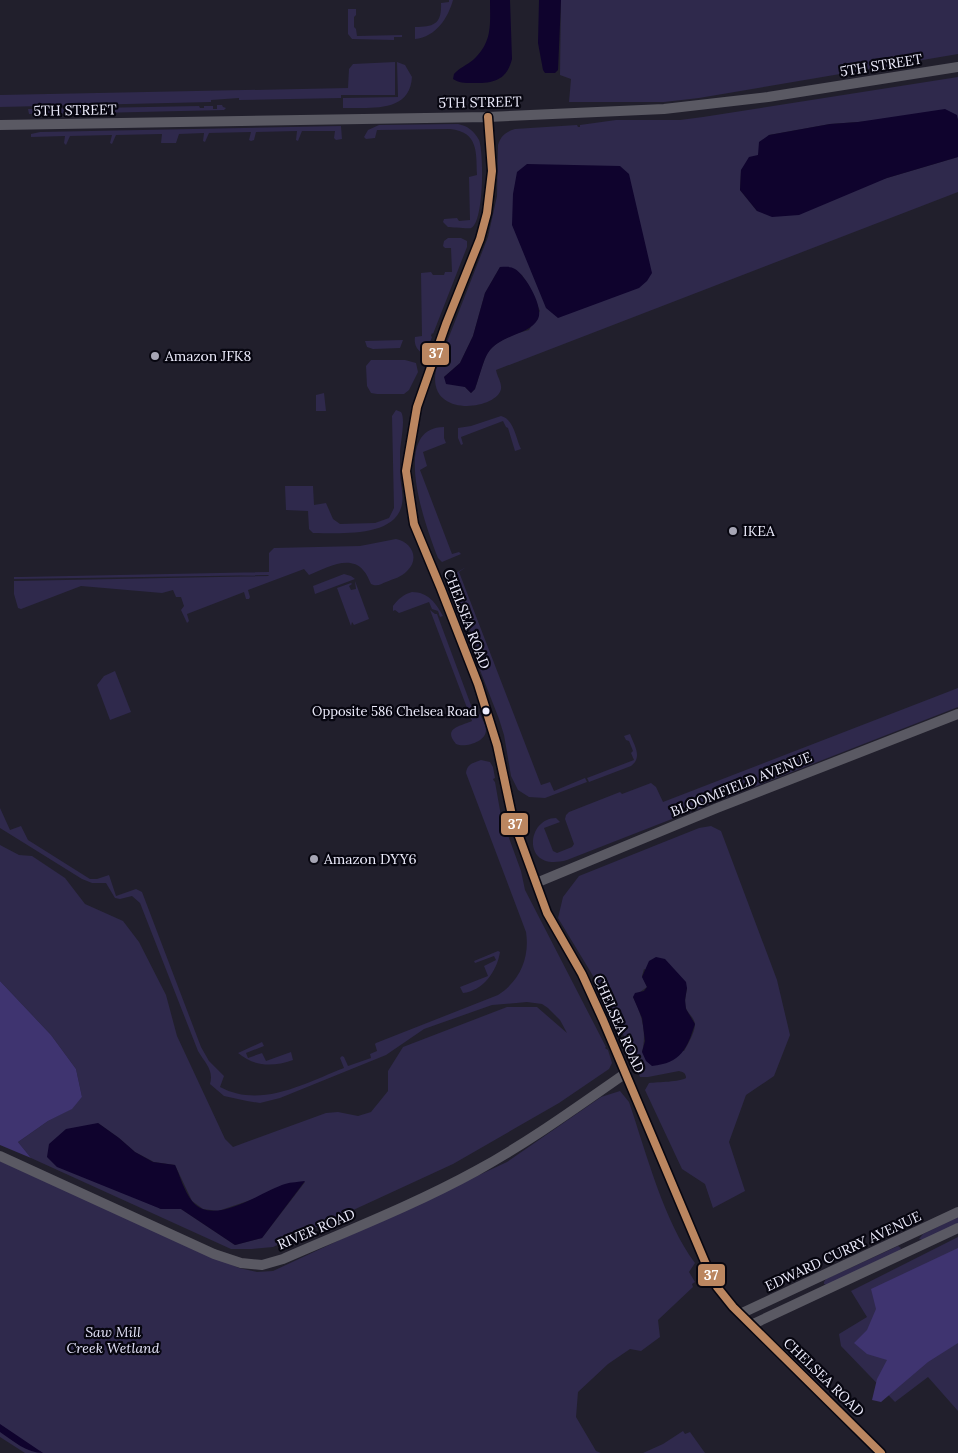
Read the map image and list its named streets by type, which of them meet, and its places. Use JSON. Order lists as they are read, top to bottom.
{
  "streets": {
    "street": [
      "5TH STREET",
      "CHELSEA ROAD",
      "BLOOMFIELD AVENUE",
      "RIVER ROAD",
      "EDWARD CURRY AVENUE"
    ]
  },
  "crossings": [
    ["5TH STREET", "CHELSEA ROAD"],
    ["CHELSEA ROAD", "BLOOMFIELD AVENUE"],
    ["CHELSEA ROAD", "RIVER ROAD"],
    ["CHELSEA ROAD", "EDWARD CURRY AVENUE"]
  ],
  "parks": ["Saw Mill Creek Wetland"],
  "places": [
    "Amazon JFK8",
    "IKEA",
    "Opposite 586 Chelsea Road",
    "Amazon DYY6"
  ],
  "lines": ["transit line 37"]
}
